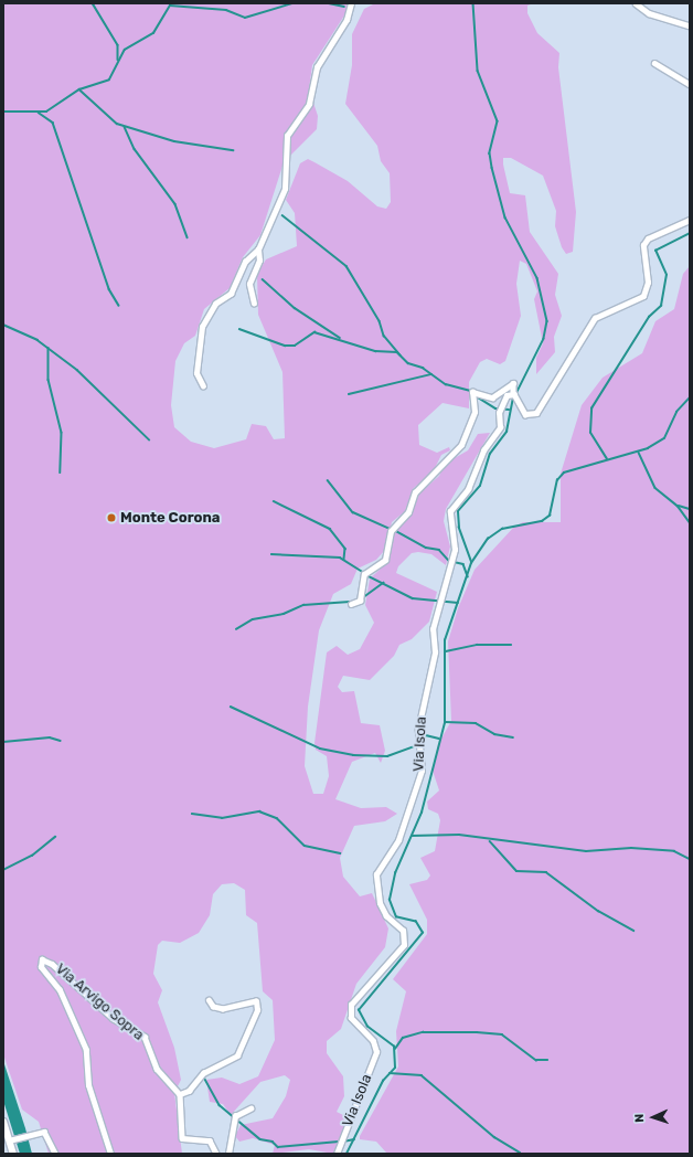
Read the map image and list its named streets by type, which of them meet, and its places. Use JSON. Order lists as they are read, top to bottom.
{
  "streets": {
    "street": ["Via Isola", "Via Arvigo Sopra"]
  },
  "places": ["Monte Corona"],
  "north": "left"
}
